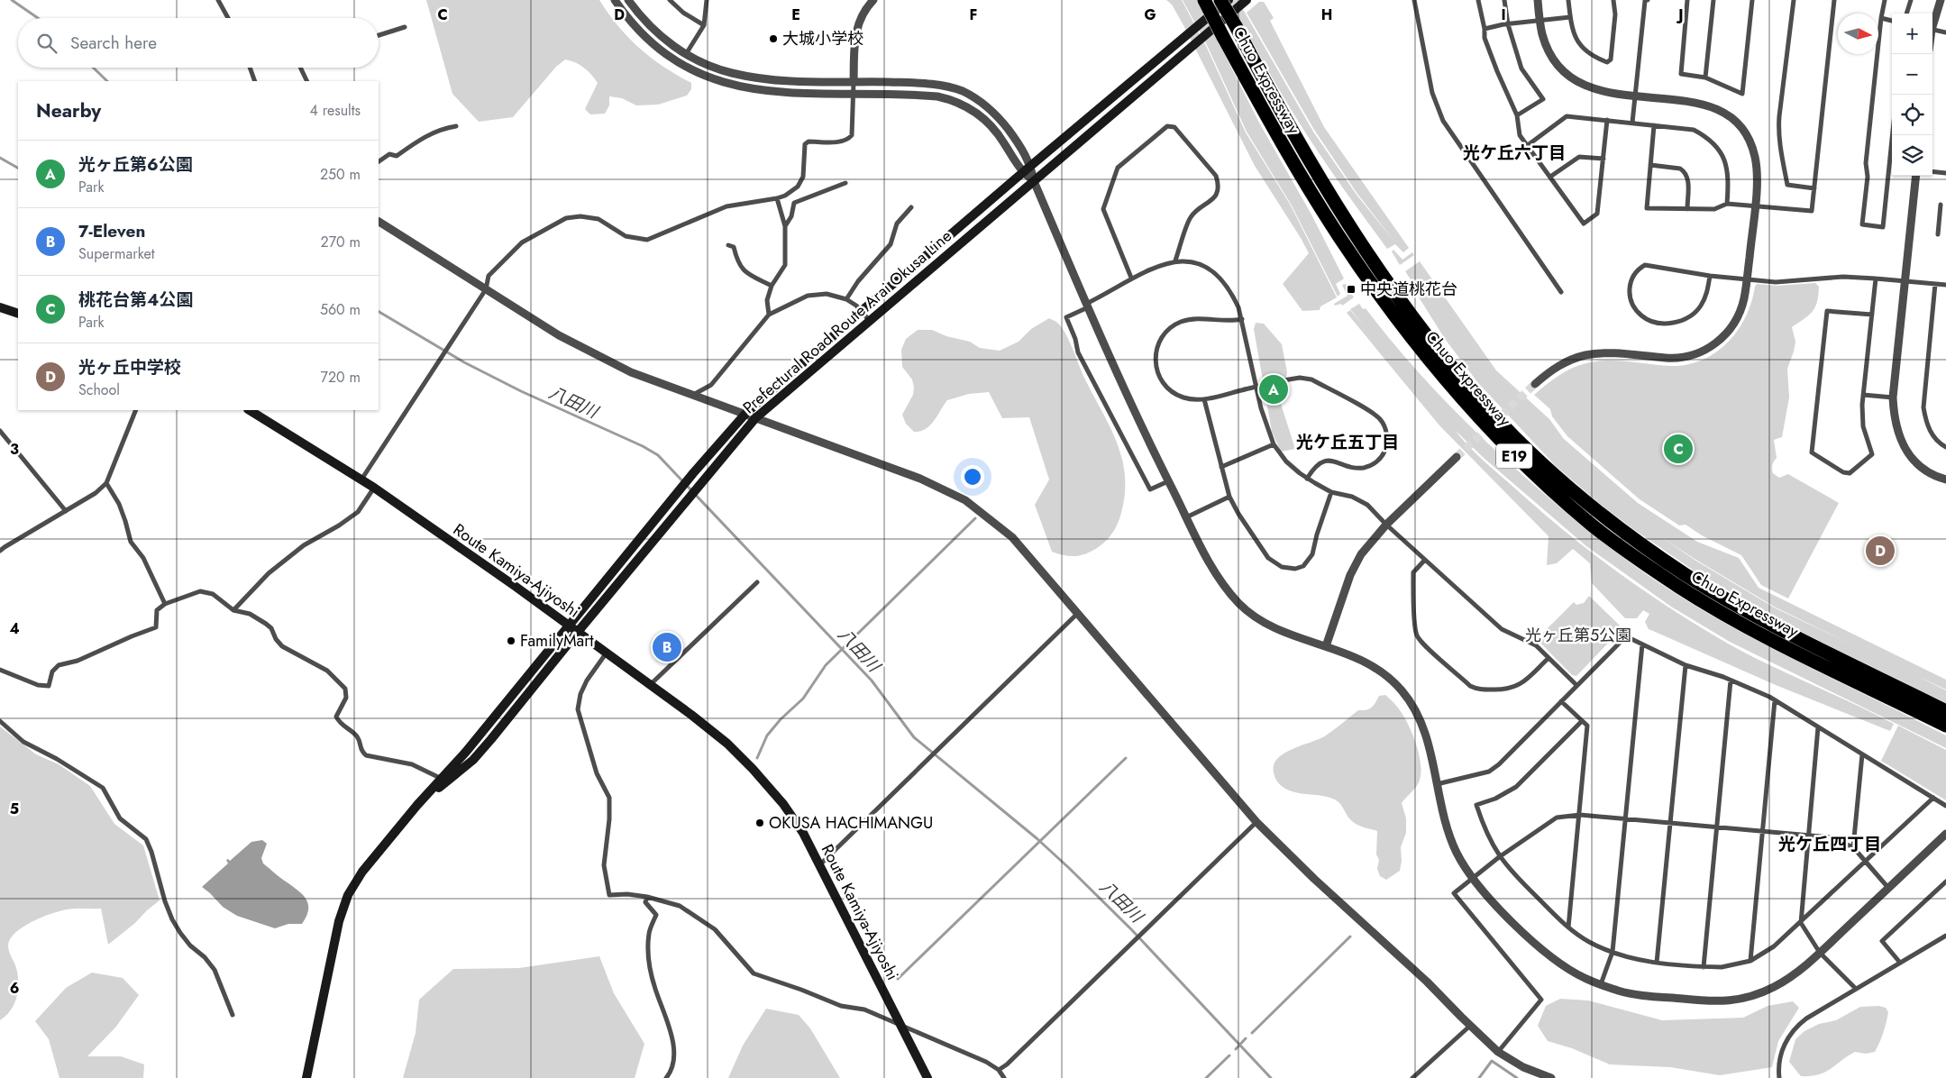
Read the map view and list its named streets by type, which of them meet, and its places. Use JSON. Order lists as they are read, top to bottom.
{
  "streets": {
    "highway": ["Chuo Expressway", "E19"],
    "main road": ["Prefectural Road Route Arai Okusa Line", "Route Kamiya-Ajiyoshi"]
  },
  "crossings": [
    ["Prefectural Road Route Arai Okusa Line", "Route Kamiya-Ajiyoshi"]
  ],
  "districts": ["光ケ丘六丁目", "光ケ丘五丁目", "光ケ丘四丁目"],
  "water": ["八田川"],
  "parks": ["光ヶ丘第5公園"],
  "places": {
    "other": ["大城小学校", "FamilyMart", "OKUSA HACHIMANGU"],
    "transit": ["中央道桃花台"]
  },
  "north": "right",
  "page": {
    "map_buttons": ["+", "−"],
    "search": "Search here",
    "heading": ["Nearby", "4 results"],
    "list": [
      {
        "mark": "A",
        "name": "光ヶ丘第6公園",
        "note": "Park",
        "value": "250 m"
      },
      {
        "mark": "B",
        "name": "7-Eleven",
        "note": "Supermarket",
        "value": "270 m"
      },
      {
        "mark": "C",
        "name": "桃花台第4公園",
        "note": "Park",
        "value": "560 m"
      },
      {
        "mark": "D",
        "name": "光ヶ丘中学校",
        "note": "School",
        "value": "720 m"
      }
    ],
    "pins": [
      "A",
      "C",
      "D",
      "B"
    ]
  },
  "grid": {
    "columns": [
      "C",
      "D",
      "E",
      "F",
      "G",
      "H",
      "I",
      "J"
    ],
    "rows": [
      "3",
      "4",
      "5",
      "6"
    ]
  }
}
